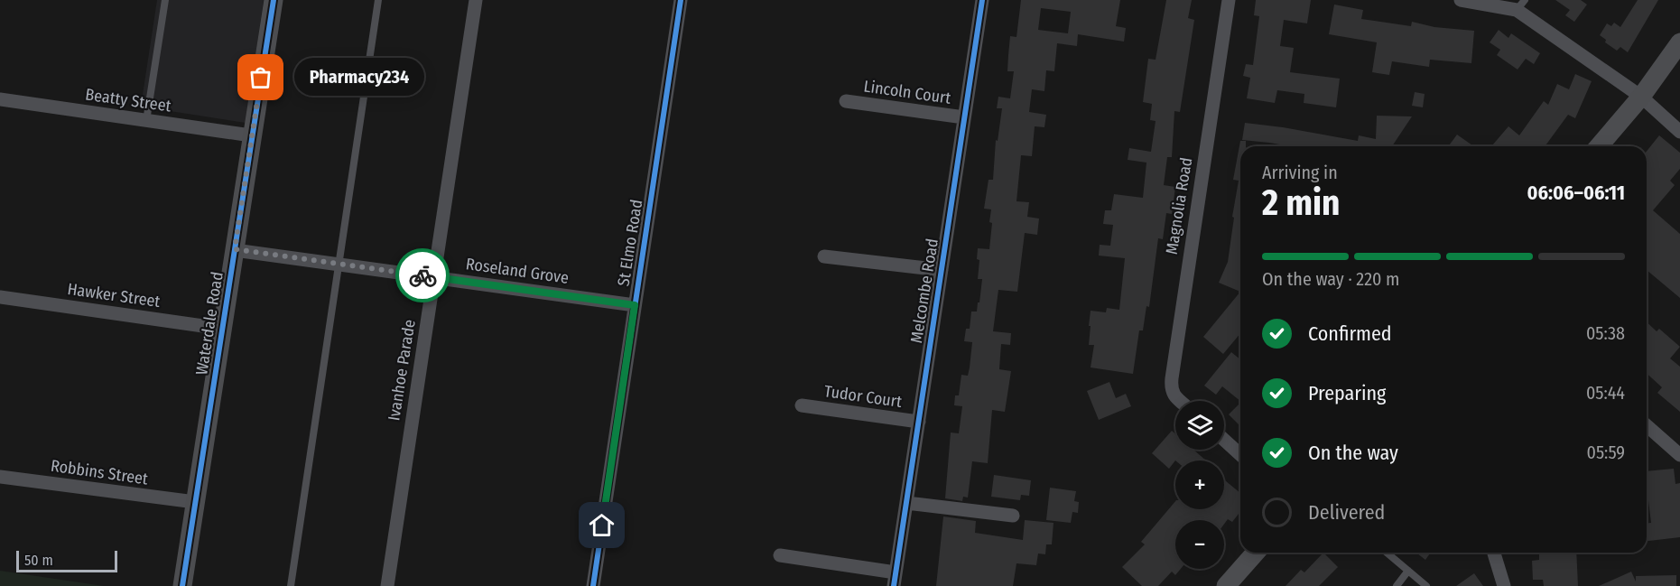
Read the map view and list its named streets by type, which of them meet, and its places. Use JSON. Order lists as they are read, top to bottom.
{
  "streets": {
    "street": [
      "Lincoln Court",
      "Beatty Street",
      "Magnolia Road",
      "St Elmo Road",
      "Roseland Grove",
      "Melcombe Road",
      "Hawker Street",
      "Waterdale Road",
      "Ivanhoe Parade",
      "Tudor Court",
      "Robbins Street"
    ]
  },
  "crossings": [
    ["Lincoln Court", "Melcombe Road"],
    ["Beatty Street", "Waterdale Road"],
    ["St Elmo Road", "Roseland Grove"],
    ["Roseland Grove", "Waterdale Road"],
    ["Roseland Grove", "Ivanhoe Parade"],
    ["Melcombe Road", "Tudor Court"],
    ["Hawker Street", "Waterdale Road"],
    ["Waterdale Road", "Robbins Street"]
  ],
  "places": ["Pharmacy234"],
  "scale_bar": "50 m",
  "page": {
    "bubble": "Pharmacy234",
    "heading": ["2 min", "Arriving in", "06:06–06:11"],
    "bar": "On the way · 220 m",
    "list": [
      ["Confirmed", "05:38"],
      ["Preparing", "05:44"],
      ["On the way", "05:59"],
      "Delivered"
    ],
    "map_buttons": ["+", "−"],
    "scale": "50 m"
  }
}
